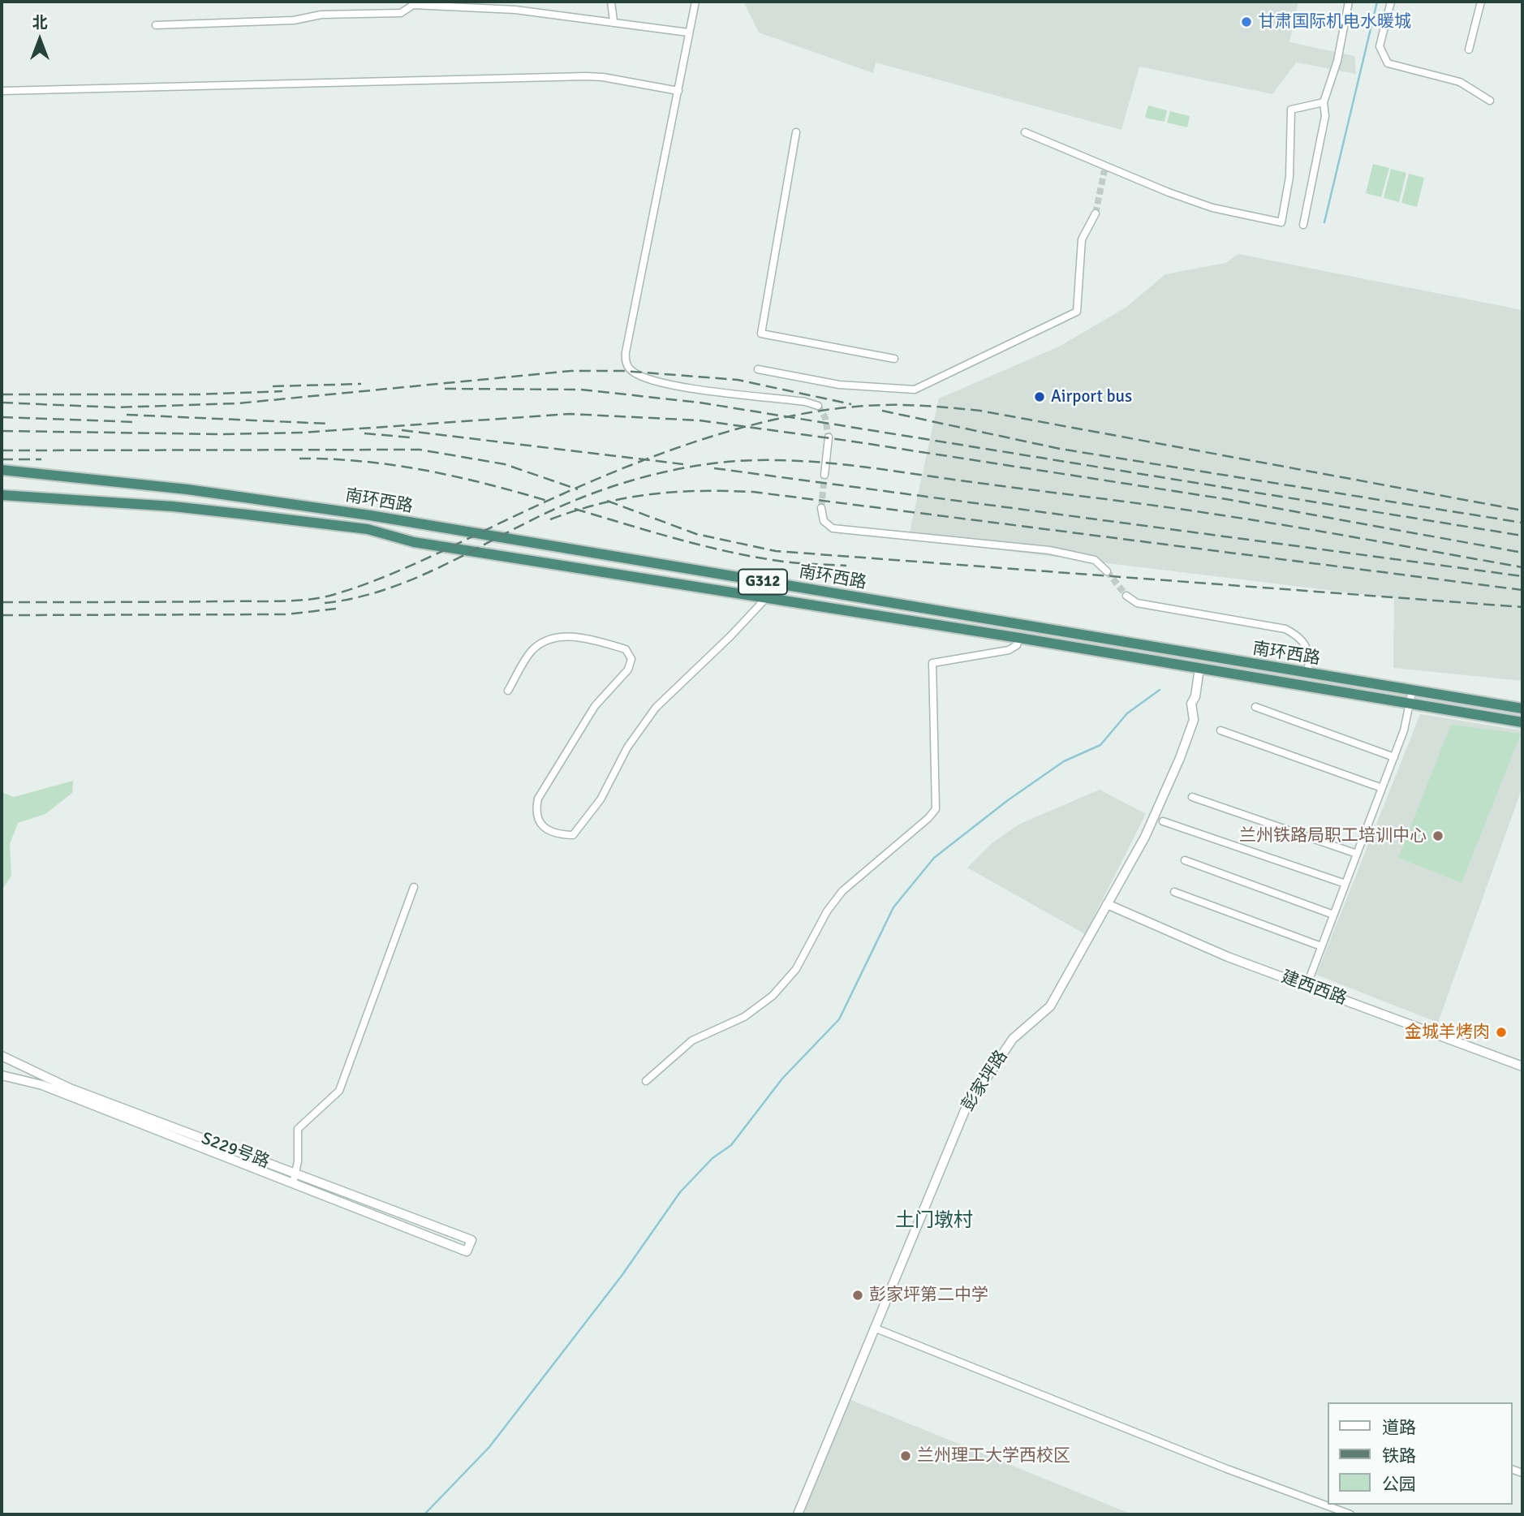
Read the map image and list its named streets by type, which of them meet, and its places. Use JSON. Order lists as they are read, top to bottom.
{
  "streets": {
    "highway": ["南环西路", "G312"],
    "street": ["建西西路", "彭家坪路", "S229号路"]
  },
  "crossings": [
    ["南环西路", "彭家坪路"],
    ["建西西路", "彭家坪路"]
  ],
  "districts": ["土门墩村"],
  "places": [
    "甘肃国际机电水暖城",
    "Airport bus",
    "兰州铁路局职工培训中心",
    "金城羊烤肉",
    "彭家坪第二中学",
    "兰州理工大学西校区"
  ],
  "legend": ["道路", "铁路", "公园"],
  "north": "top"
}
